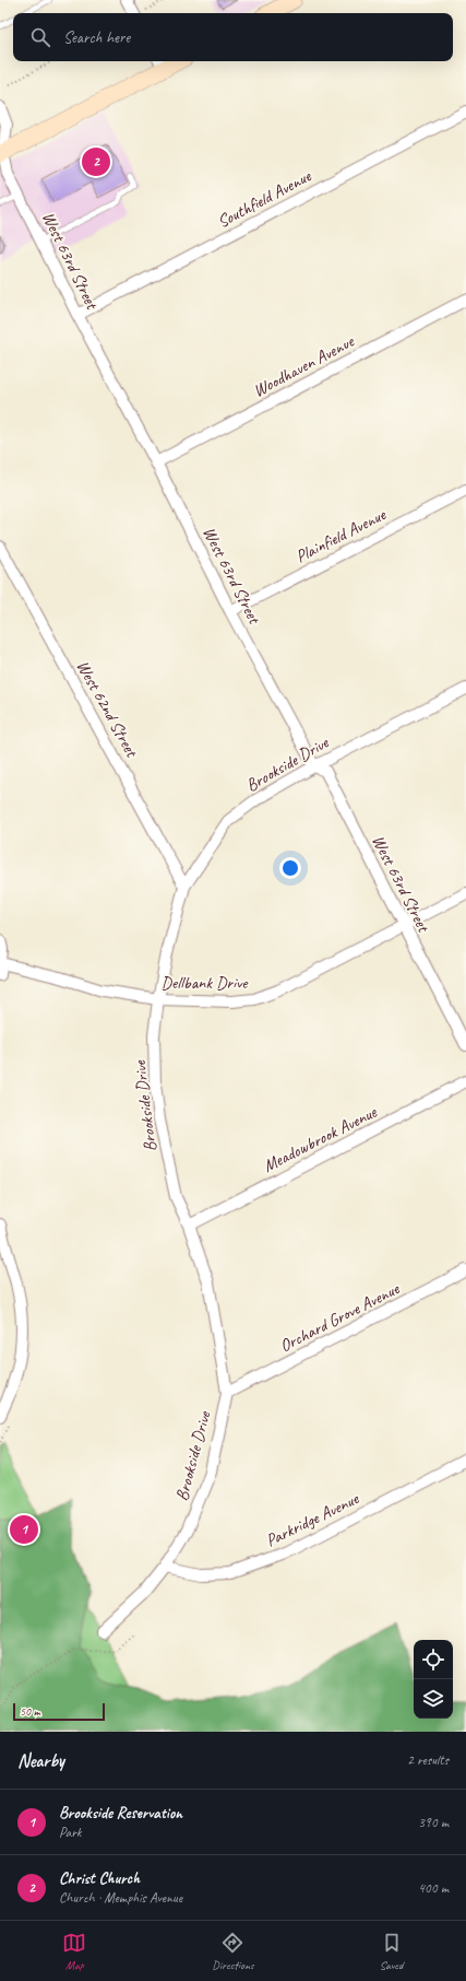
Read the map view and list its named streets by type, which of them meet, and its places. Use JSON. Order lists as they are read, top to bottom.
{
  "streets": {
    "street": [
      "Southfield Avenue",
      "West 63rd Street",
      "Woodhaven Avenue",
      "Plainfield Avenue",
      "West 62nd Street",
      "Brookside Drive",
      "Dellbank Drive",
      "Meadowbrook Avenue",
      "Orchard Grove Avenue",
      "Parkridge Avenue"
    ]
  },
  "crossings": [
    ["Southfield Avenue", "West 63rd Street"],
    ["West 63rd Street", "Woodhaven Avenue"],
    ["West 63rd Street", "Plainfield Avenue"],
    ["West 63rd Street", "Brookside Drive"],
    ["West 63rd Street", "Dellbank Drive"],
    ["West 62nd Street", "Brookside Drive"],
    ["Brookside Drive", "Dellbank Drive"],
    ["Brookside Drive", "Meadowbrook Avenue"],
    ["Brookside Drive", "Orchard Grove Avenue"],
    ["Brookside Drive", "Parkridge Avenue"]
  ],
  "scale_bar": "50 m",
  "page": {
    "search": "Search here",
    "pins": ["2", "1"],
    "scale": "50 m",
    "heading": ["Nearby", "2 results"],
    "list": [
      {
        "mark": "1",
        "name": "Brookside Reservation",
        "note": "Park",
        "value": "390 m"
      },
      {
        "mark": "2",
        "name": "Christ Church",
        "note": "Church · Memphis Avenue",
        "value": "400 m"
      }
    ],
    "nav": ["Map", "Directions", "Saved"]
  }
}
